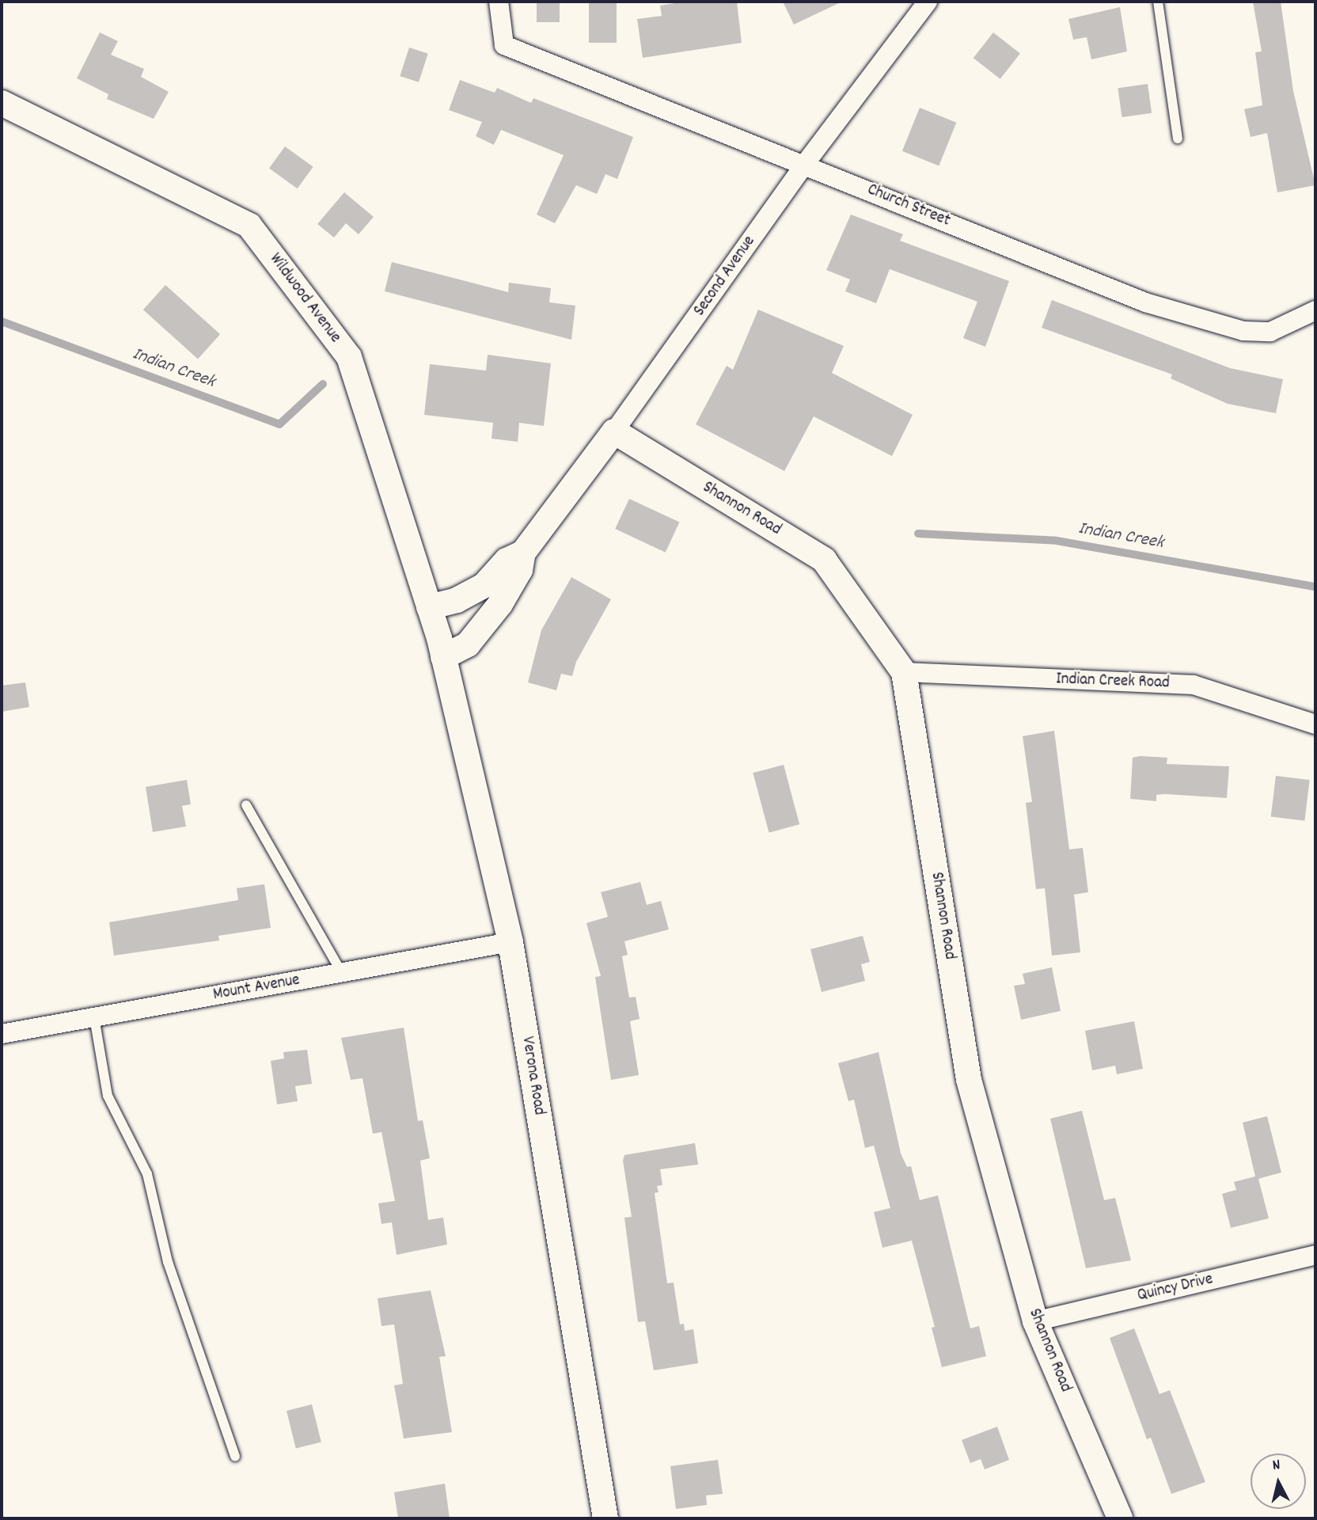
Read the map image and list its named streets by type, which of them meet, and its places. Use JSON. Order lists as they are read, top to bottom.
{
  "streets": {
    "street": [
      "Church Street",
      "Second Avenue",
      "Wildwood Avenue",
      "Shannon Road",
      "Indian Creek Road",
      "Mount Avenue",
      "Verona Road",
      "Quincy Drive"
    ]
  },
  "crossings": [
    ["Church Street", "Second Avenue"],
    ["Second Avenue", "Wildwood Avenue"],
    ["Second Avenue", "Shannon Road"],
    ["Second Avenue", "Verona Road"],
    ["Wildwood Avenue", "Verona Road"],
    ["Shannon Road", "Indian Creek Road"],
    ["Shannon Road", "Quincy Drive"],
    ["Mount Avenue", "Verona Road"]
  ],
  "water": ["Indian Creek"],
  "north": "top"
}
